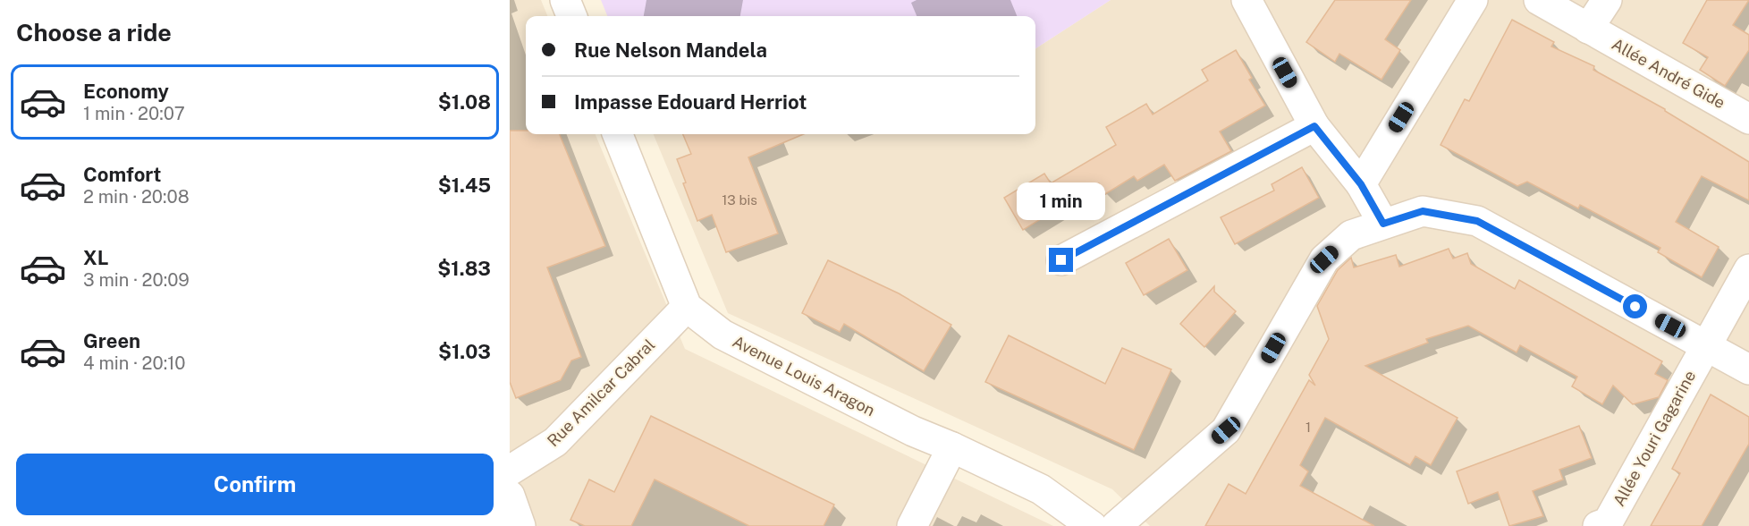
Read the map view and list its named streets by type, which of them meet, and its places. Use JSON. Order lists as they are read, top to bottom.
{
  "streets": {
    "street": [
      "Allée André Gide",
      "Avenue Louis Aragon",
      "Rue Amilcar Cabral",
      "Allée Youri Gagarine"
    ]
  },
  "crossings": [
    ["Avenue Louis Aragon", "Rue Amilcar Cabral"]
  ],
  "house_numbers": ["13 bis", "1"],
  "page": {
    "heading": "Choose a ride",
    "banner": ["Rue Nelson Mandela", "Impasse Edouard Herriot"],
    "list": [
      {
        "name": "Economy",
        "note": "1 min · 20:07",
        "value": "$1.08"
      },
      {
        "name": "Comfort",
        "note": "2 min · 20:08",
        "value": "$1.45"
      },
      {
        "name": "XL",
        "note": "3 min · 20:09",
        "value": "$1.83"
      },
      {
        "name": "Green",
        "note": "4 min · 20:10",
        "value": "$1.03"
      }
    ],
    "bubble": "1 min",
    "buttons": "Confirm"
  }
}
